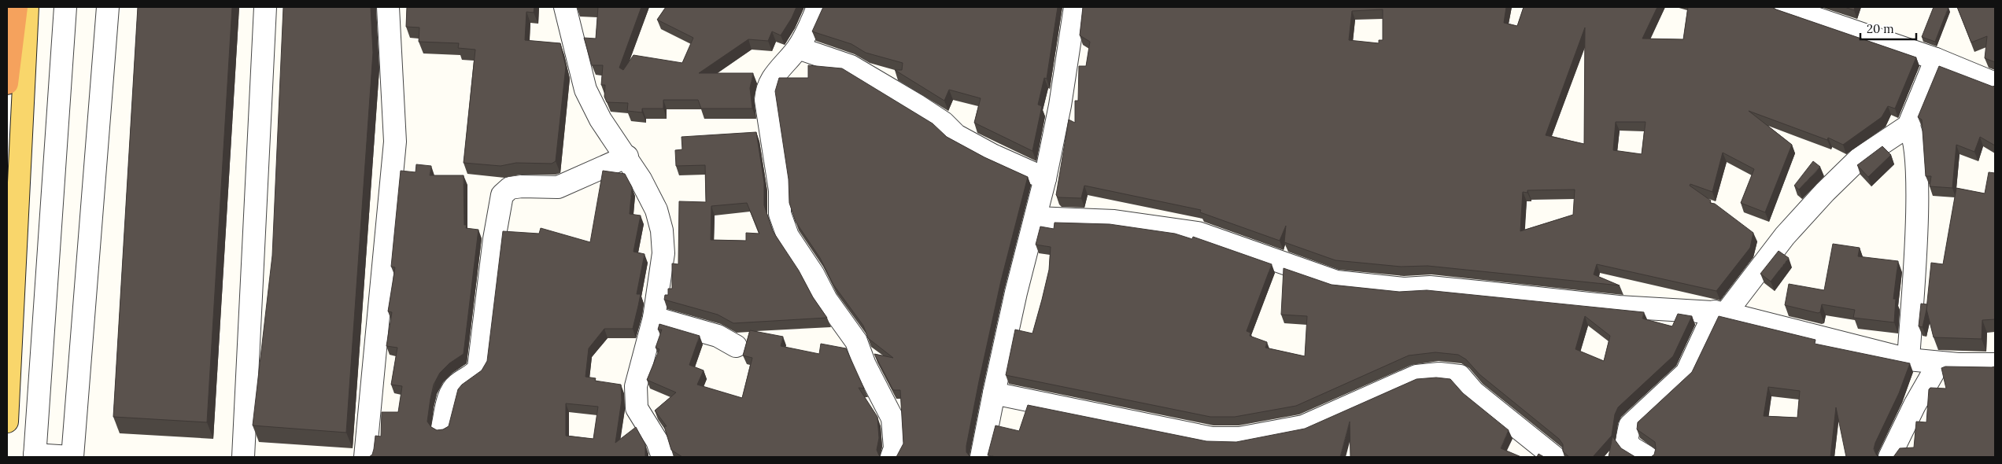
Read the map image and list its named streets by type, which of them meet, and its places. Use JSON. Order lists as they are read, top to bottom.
{
  "scale_bar": "20 m"
}
